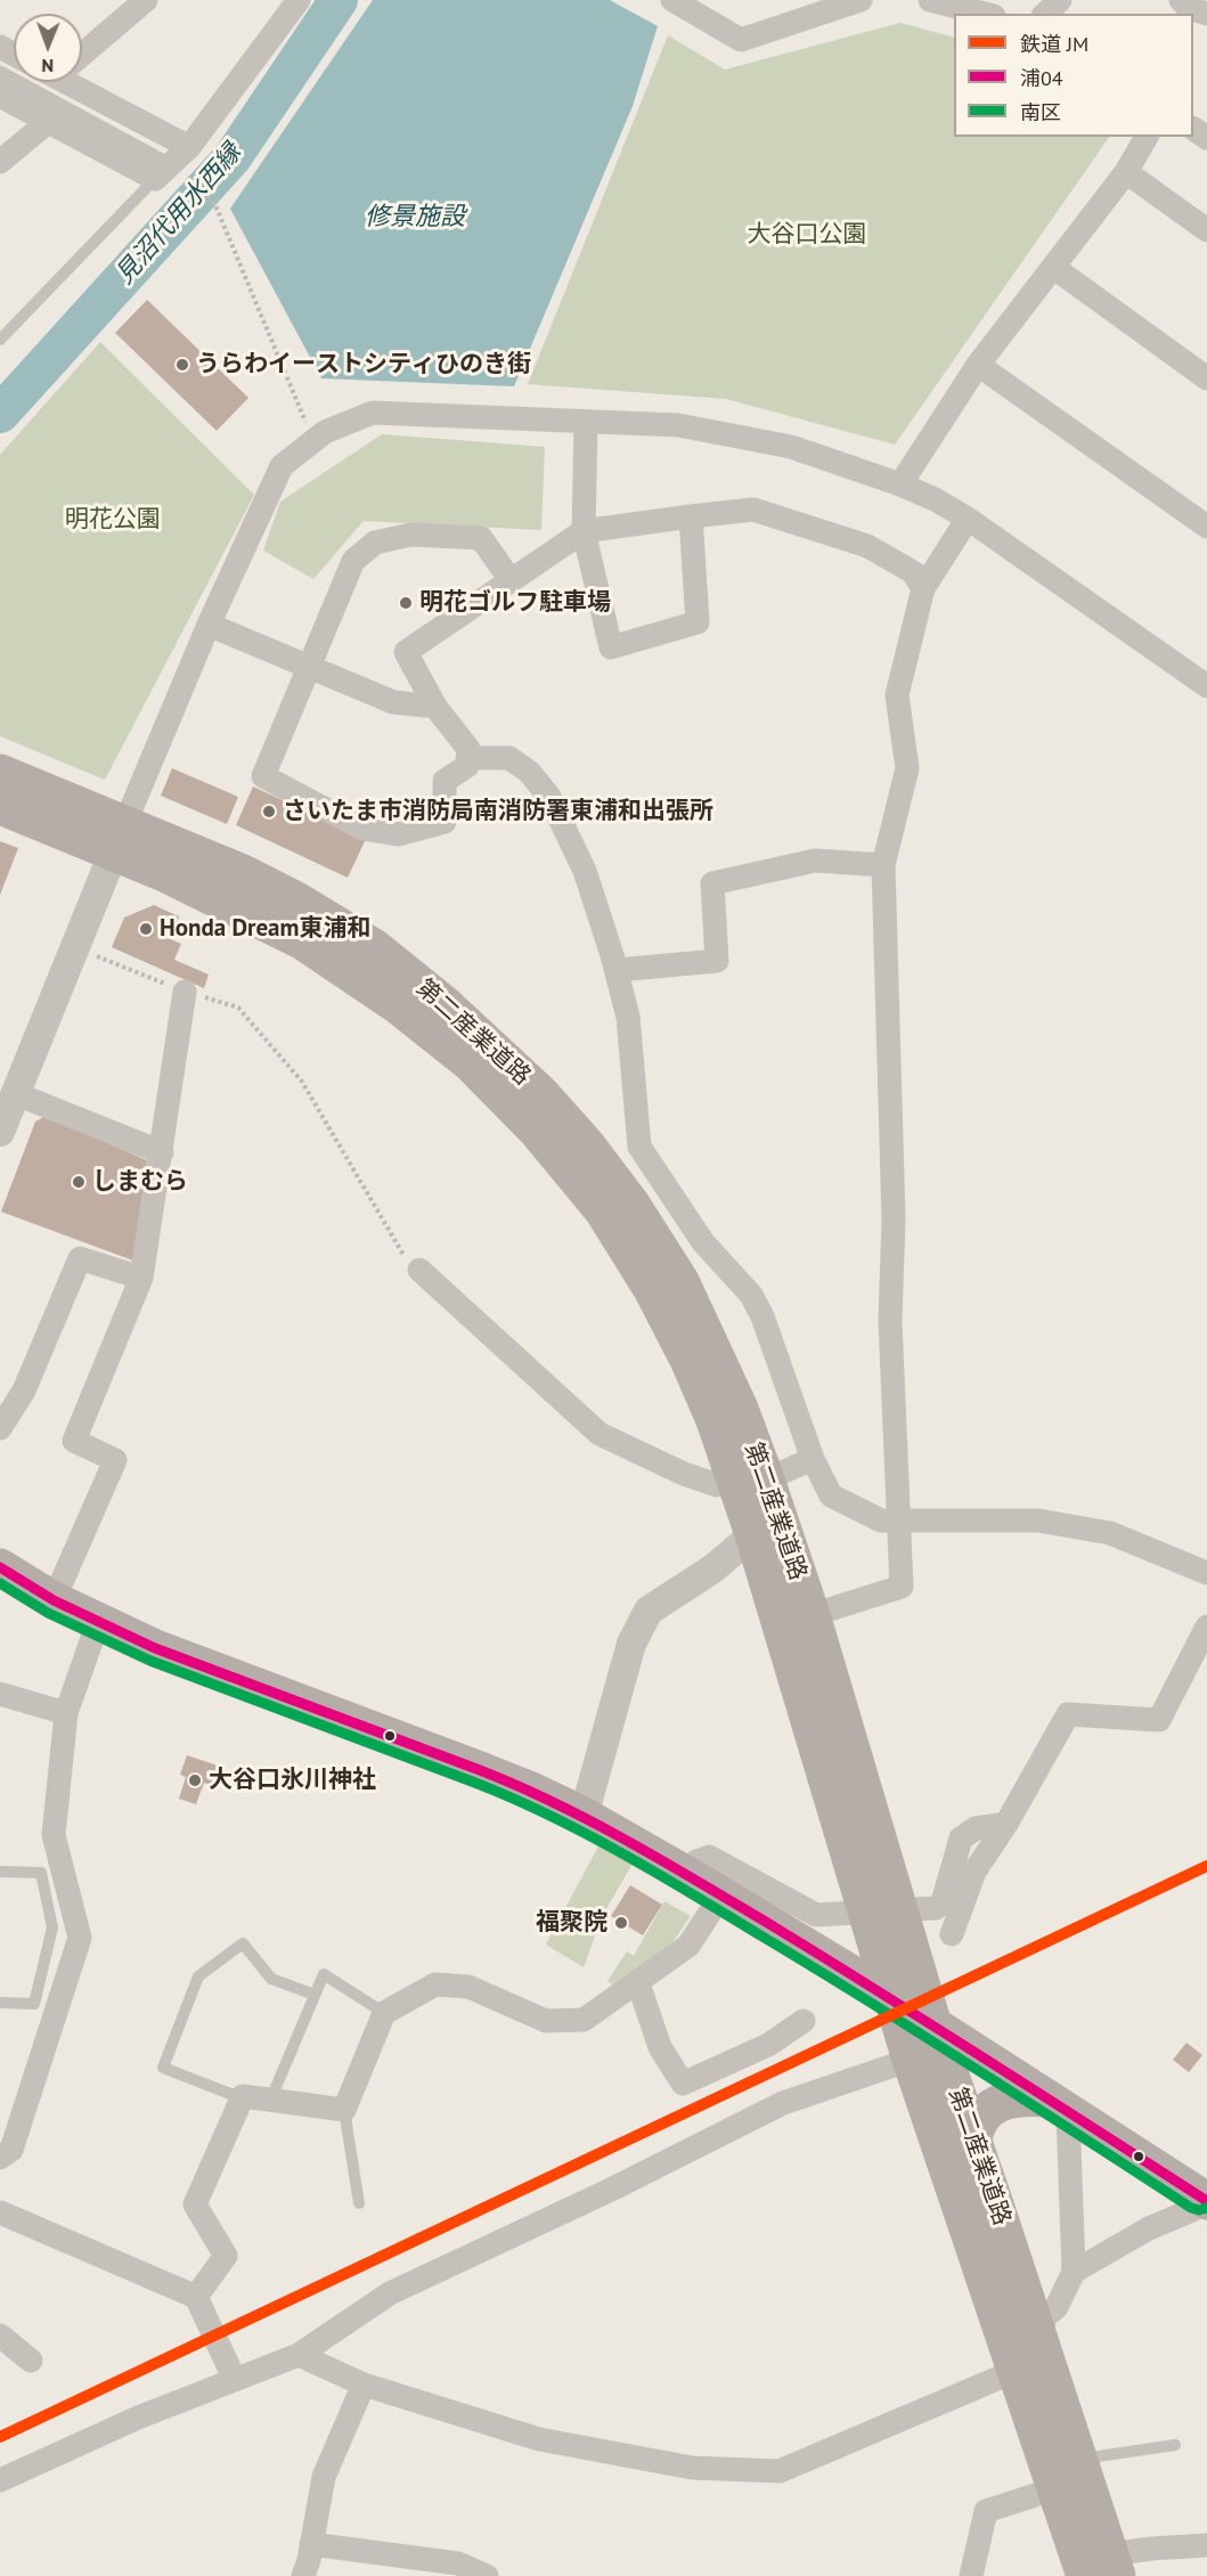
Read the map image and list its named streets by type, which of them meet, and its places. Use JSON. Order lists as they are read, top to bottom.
{
  "streets": {
    "main road": ["第二産業道路"]
  },
  "water": ["見沼代用水西縁", "修景施設"],
  "parks": ["大谷口公園", "明花公園"],
  "places": [
    "うらわイーストシティひのき街",
    "明花ゴルフ駐車場",
    "さいたま市消防局南消防署東浦和出張所",
    "Honda Dream東浦和",
    "しまむら",
    "大谷口氷川神社",
    "福聚院"
  ],
  "lines": ["transit line 浦04", "transit line 南区", "rail line JM"],
  "legend": ["鉄道 JM", "浦04", "南区"],
  "north": "bottom"
}
